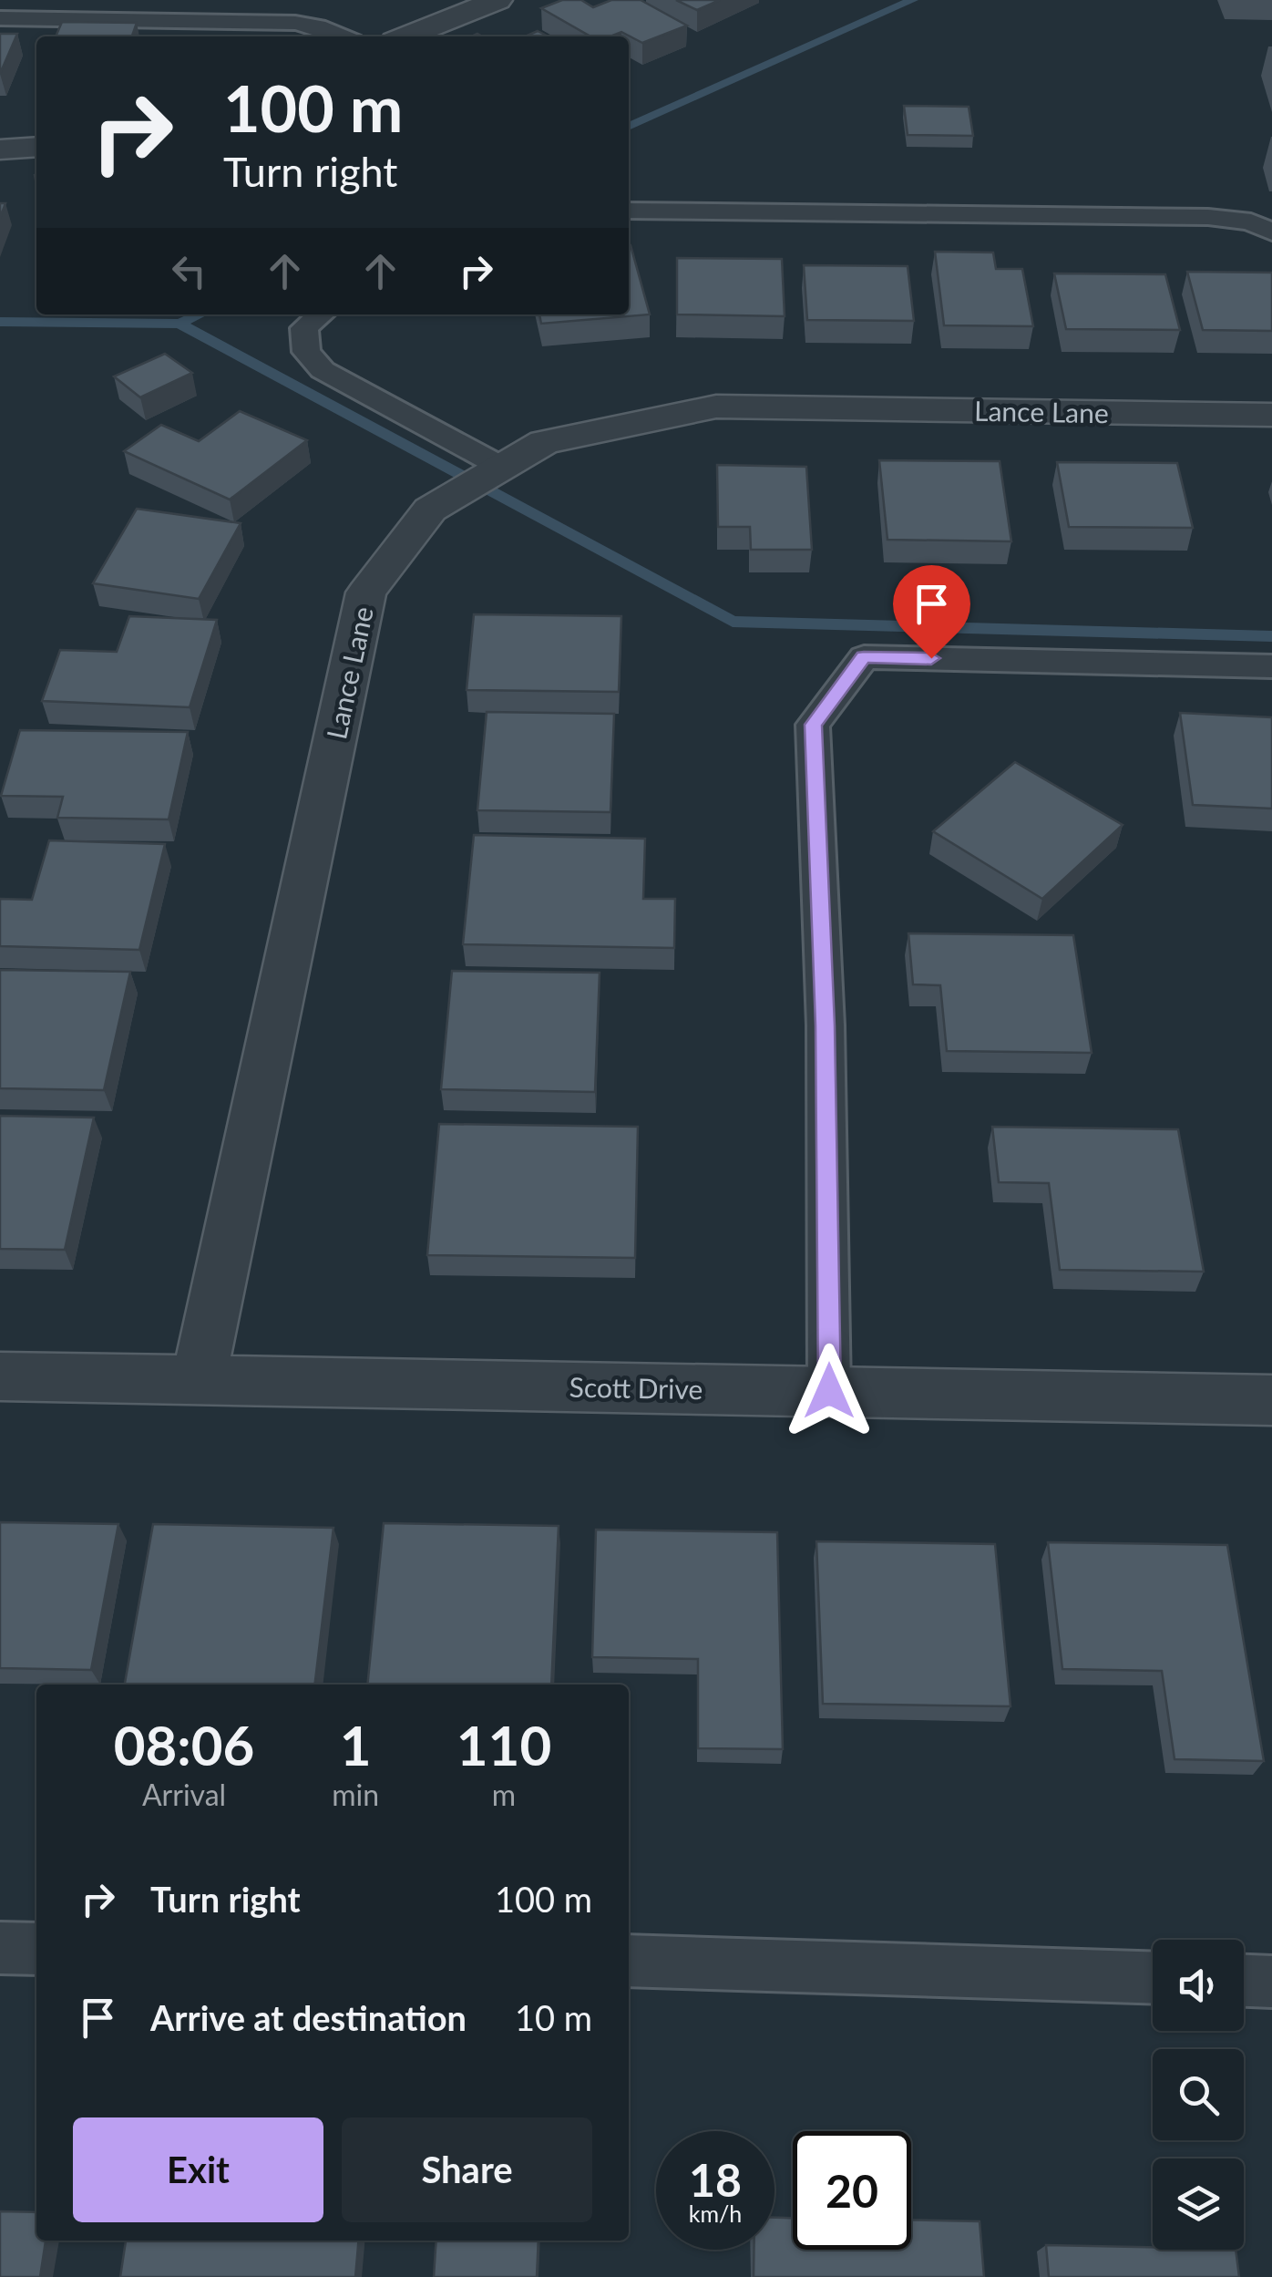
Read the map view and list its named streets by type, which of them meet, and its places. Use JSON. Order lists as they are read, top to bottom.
{
  "streets": {
    "street": ["Lance Lane", "Scott Drive"]
  },
  "crossings": [
    ["Lance Lane", "Scott Drive"]
  ],
  "page": {
    "turn": ["100 m", "Turn right"],
    "eta": [
      "08:06",
      "Arrival",
      "1",
      "min",
      "110",
      "m"
    ],
    "list": [
      {
        "name": "Turn right",
        "value": "100 m"
      },
      {
        "name": "Arrive at destination",
        "value": "10 m"
      }
    ],
    "buttons": ["Exit", "Share"],
    "speed": "18 km/h",
    "limit": "20"
  }
}
